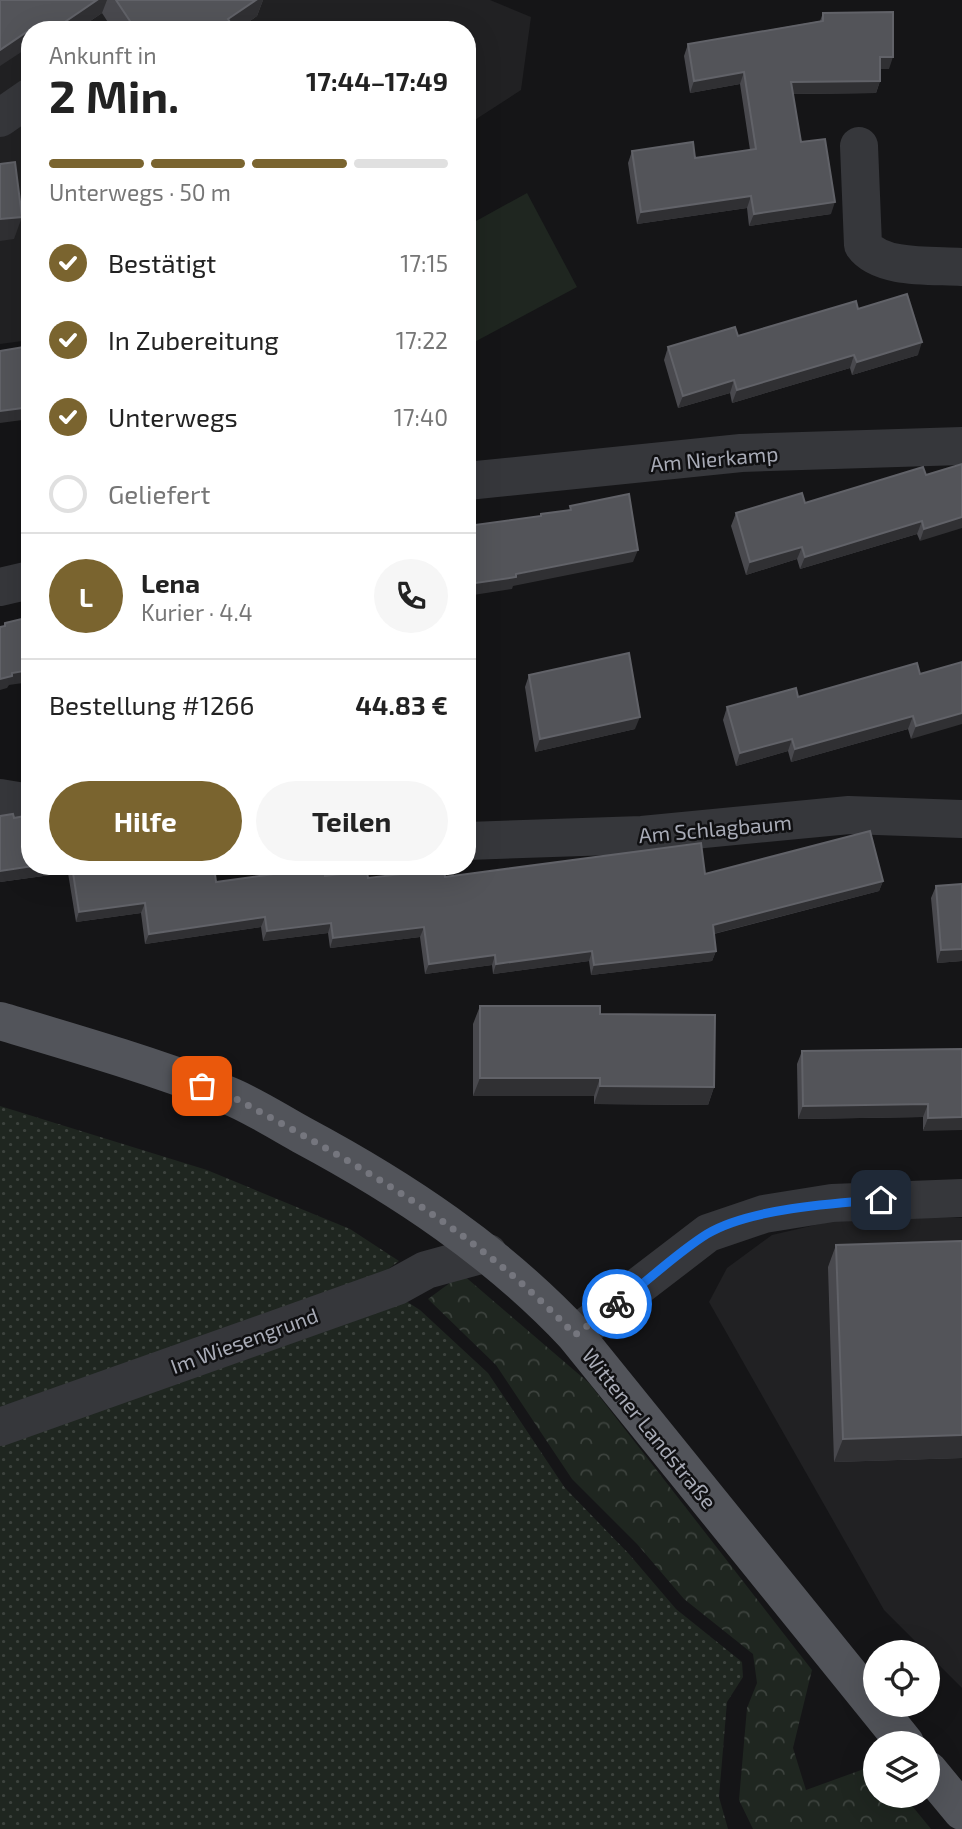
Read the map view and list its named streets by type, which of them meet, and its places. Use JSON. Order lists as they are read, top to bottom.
{
  "streets": {
    "main road": ["Wittener Landstraße"],
    "street": ["Am Nierkamp", "Am Schlagbaum", "Im Wiesengrund"]
  },
  "crossings": [
    ["Im Wiesengrund", "Wittener Landstraße"]
  ],
  "page": {
    "heading": ["2 Min.", "Ankunft in", "17:44–17:49"],
    "panel": [
      "Lena",
      "Kurier · 4.4",
      "Bestellung #1266",
      "44.83 €"
    ],
    "bar": "Unterwegs · 50 m",
    "list": [
      ["Bestätigt", "17:15"],
      ["In Zubereitung", "17:22"],
      ["Unterwegs", "17:40"],
      "Geliefert"
    ],
    "round": "L",
    "buttons": ["Hilfe", "Teilen"]
  }
}
